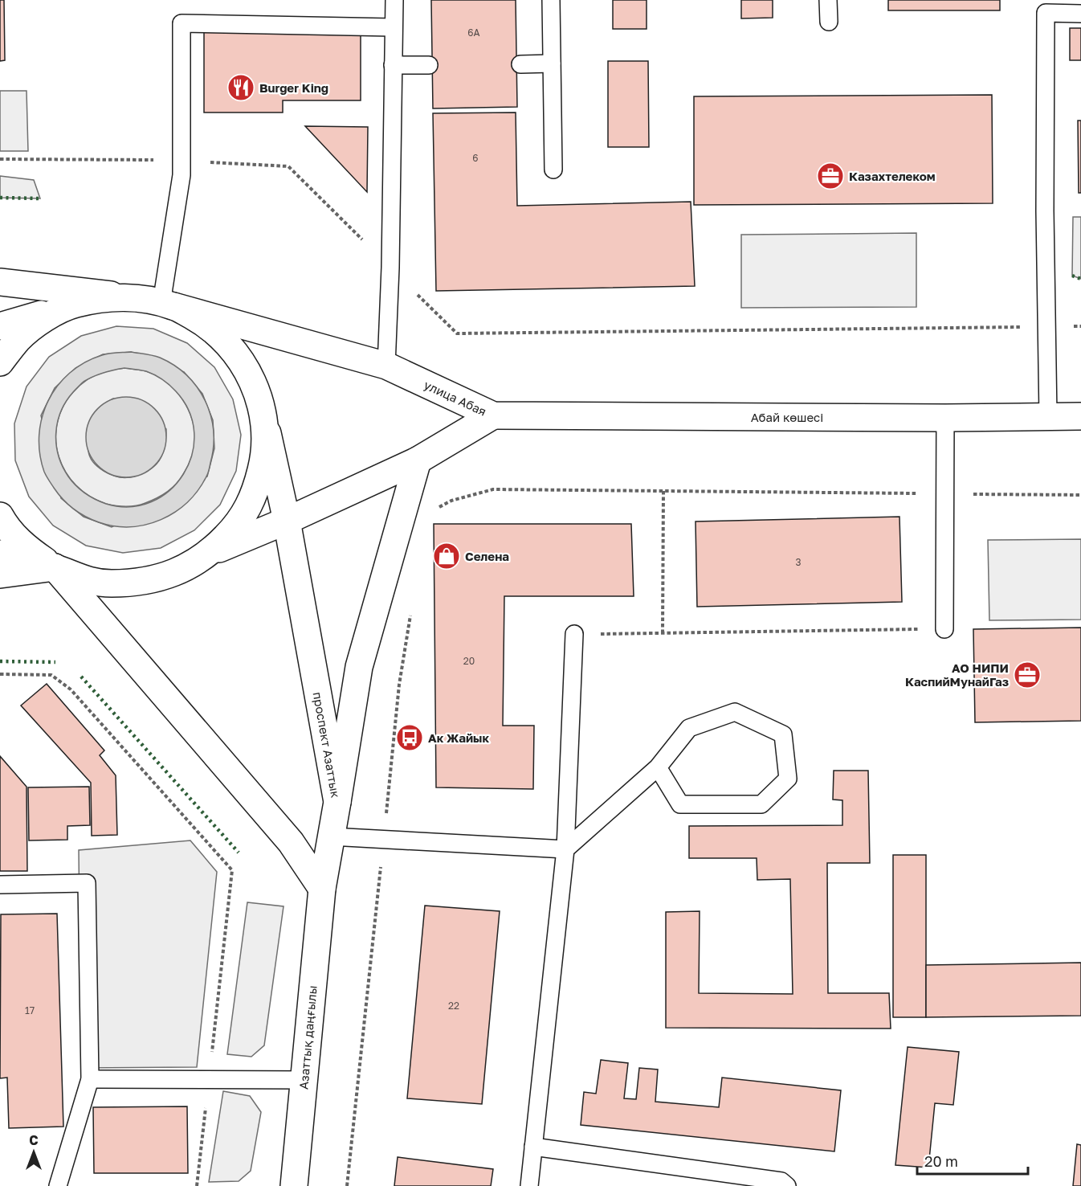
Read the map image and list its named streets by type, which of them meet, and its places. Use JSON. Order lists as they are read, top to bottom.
{
  "streets": {
    "main road": [
      "улица Абая",
      "Абай көшесі",
      "проспект Азаттык",
      "Азаттық даңғылы"
    ]
  },
  "crossings": [
    ["улица Абая", "Абай көшесі"],
    ["улица Абая", "проспект Азаттык"],
    ["проспект Азаттык", "Азаттық даңғылы"]
  ],
  "places": {
    "restaurant": ["Burger King"],
    "office": ["Казахтелеком", "АО НИПИ КаспийМунайГаз"],
    "shop": ["Селена"],
    "bus stop": ["Ак Жайык"]
  },
  "house_numbers": [
    "6А",
    "6",
    "3",
    "20",
    "22",
    "17"
  ],
  "scale_bar": "20 m",
  "north": "top"
}
